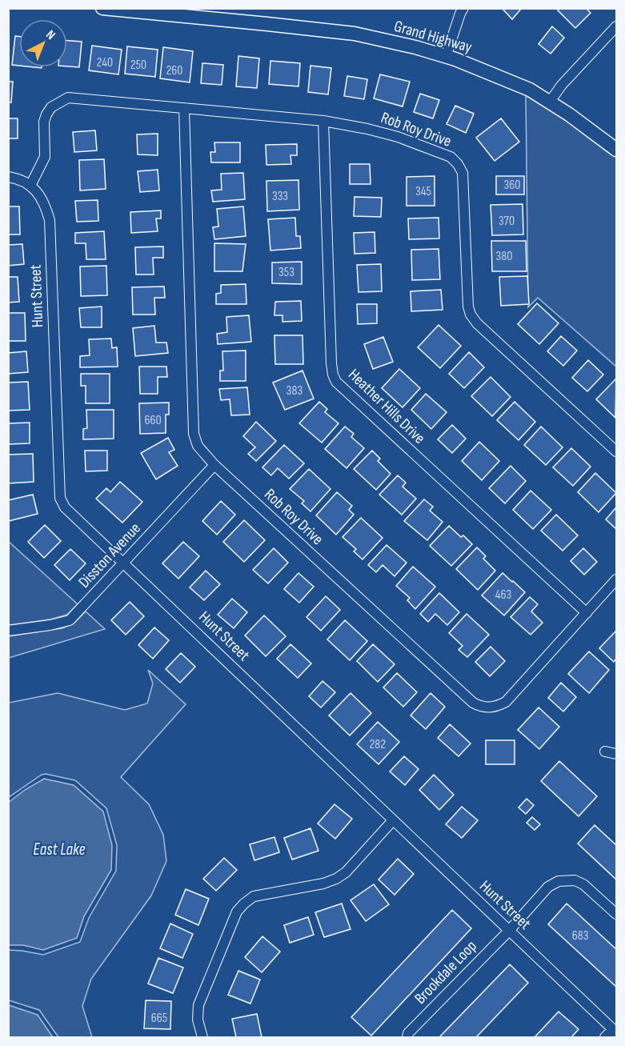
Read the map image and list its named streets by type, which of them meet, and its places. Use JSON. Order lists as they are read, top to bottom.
{
  "streets": {
    "street": [
      "Grand Highway",
      "Rob Roy Drive",
      "Hunt Street",
      "Heather Hills Drive",
      "Disston Avenue",
      "Brookdale Loop"
    ]
  },
  "crossings": [
    ["Rob Roy Drive", "Hunt Street"],
    ["Rob Roy Drive", "Heather Hills Drive"],
    ["Rob Roy Drive", "Disston Avenue"],
    ["Hunt Street", "Disston Avenue"],
    ["Hunt Street", "Brookdale Loop"]
  ],
  "water": ["East Lake"],
  "house_numbers": [
    "240",
    "250",
    "260",
    "360",
    "345",
    "333",
    "370",
    "380",
    "353",
    "383",
    "660",
    "463",
    "282",
    "683",
    "665"
  ],
  "north": "top right"
}
